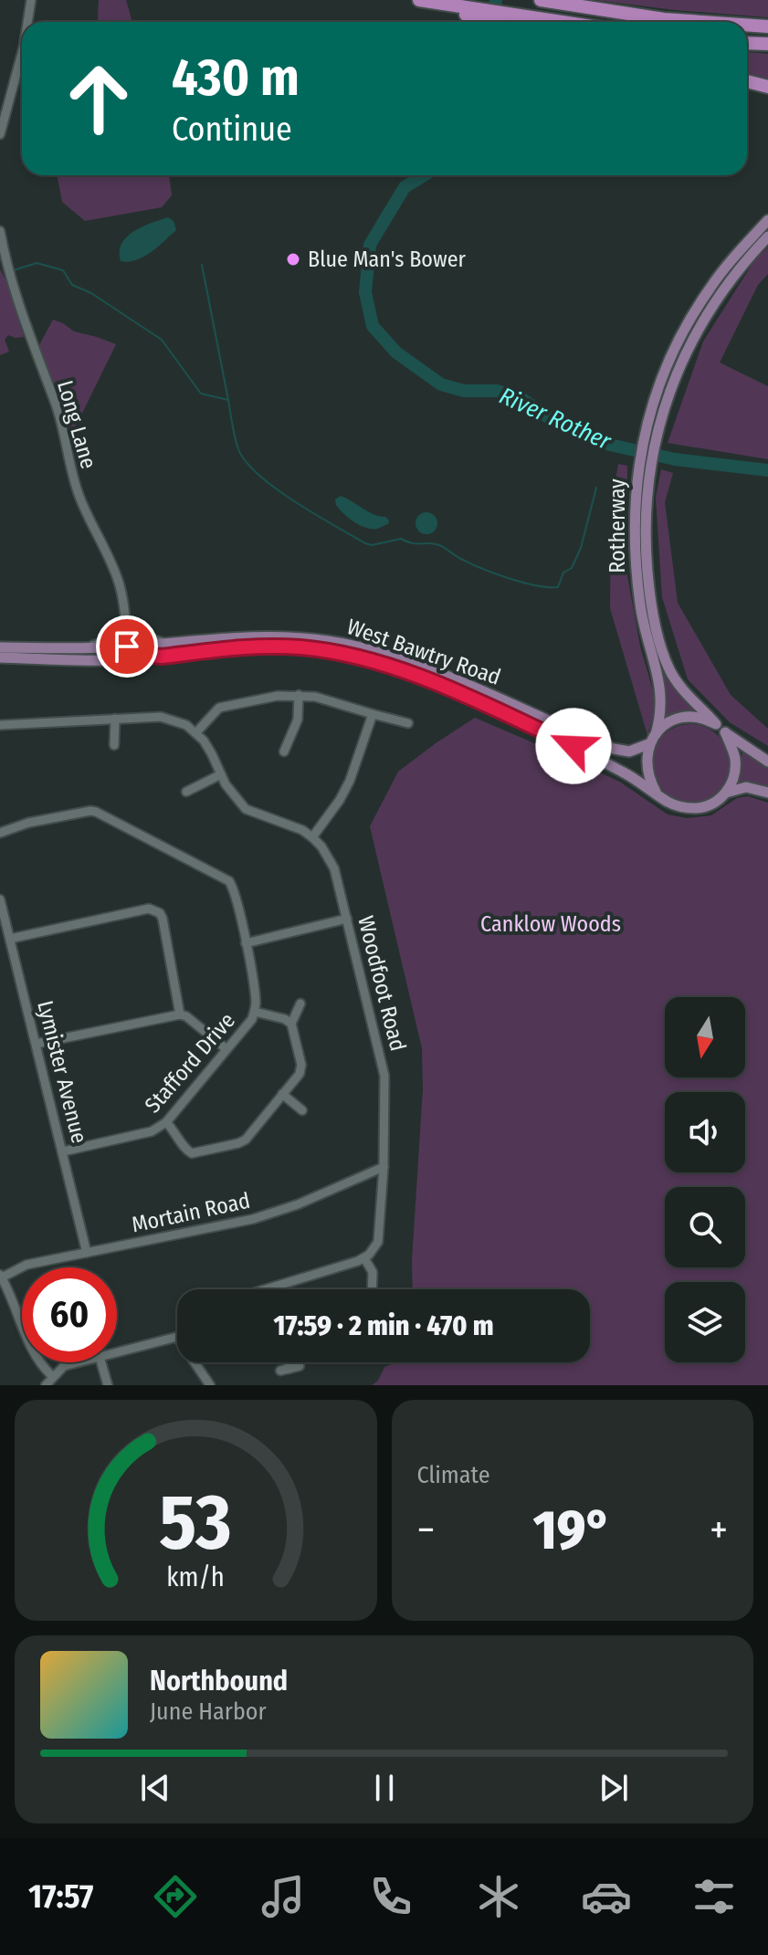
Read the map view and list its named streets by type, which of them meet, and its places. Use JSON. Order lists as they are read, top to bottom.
{
  "streets": {
    "main road": ["Rotherway", "West Bawtry Road"],
    "street": [
      "Long Lane",
      "Woodfoot Road",
      "Stafford Drive",
      "Lymister Avenue",
      "Mortain Road"
    ]
  },
  "crossings": [
    ["Long Lane", "West Bawtry Road"],
    ["Rotherway", "West Bawtry Road"],
    ["Woodfoot Road", "Mortain Road"],
    ["Stafford Drive", "Lymister Avenue"],
    ["Lymister Avenue", "Mortain Road"]
  ],
  "water": ["River Rother"],
  "parks": ["Canklow Woods"],
  "places": ["Blue Man's Bower"],
  "north": "bottom",
  "page": {
    "turn": ["430 m", "Continue"],
    "limit": "60",
    "trip": "17:59 · 2 min · 470 m",
    "tile": "Climate",
    "heat": ["−", "19°", "+"],
    "song": ["Northbound", "June Harbor"],
    "tabs": "17:57",
    "gauge": ["53", "km/h"]
  }
}
